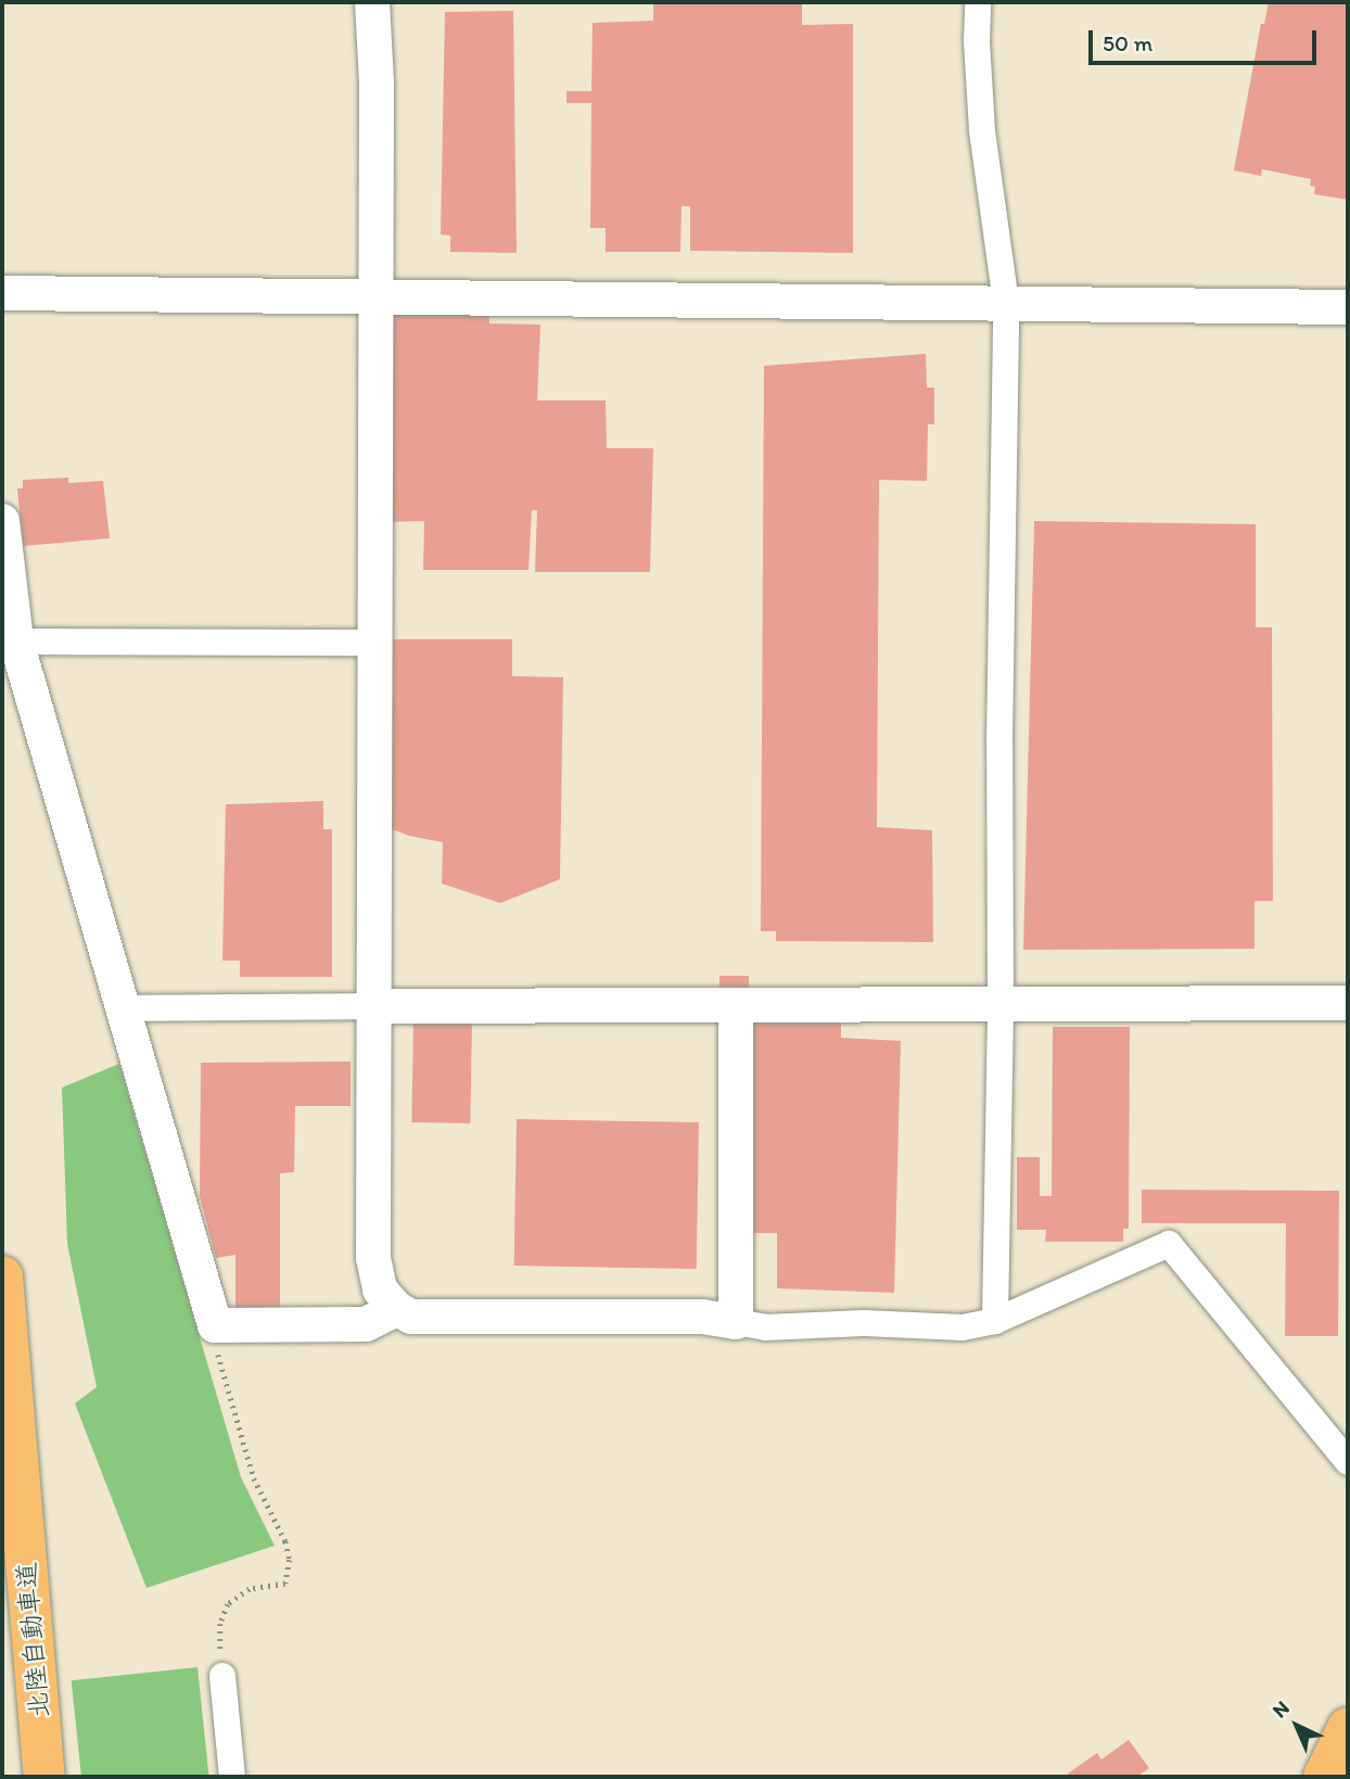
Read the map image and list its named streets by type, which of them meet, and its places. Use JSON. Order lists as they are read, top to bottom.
{
  "streets": {
    "main road": ["北陸自動車道"]
  },
  "scale_bar": "50 m",
  "north": "top left"
}
